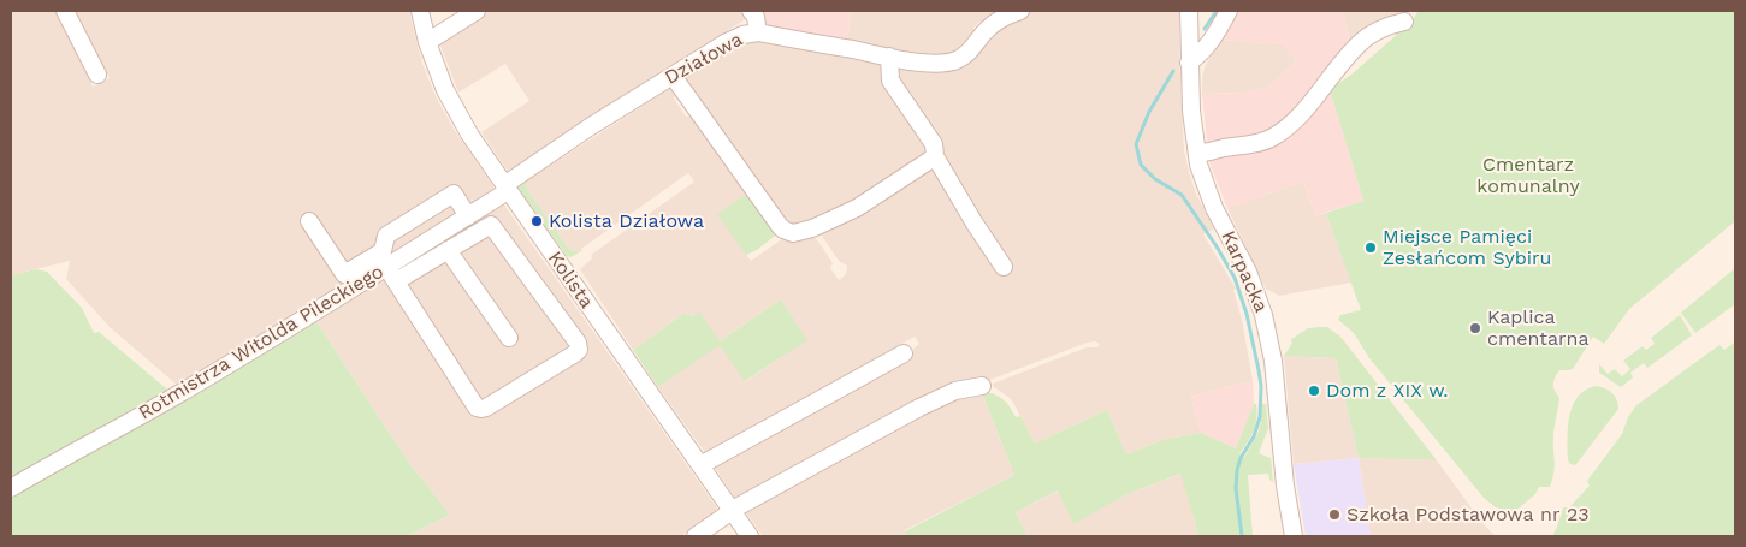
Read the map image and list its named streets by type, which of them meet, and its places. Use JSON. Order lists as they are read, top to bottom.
{
  "streets": {
    "street": [
      "Działowa",
      "Karpacka",
      "Kolista",
      "Rotmistrza Witolda Pileckiego"
    ]
  },
  "crossings": [
    ["Działowa", "Kolista"],
    ["Działowa", "Rotmistrza Witolda Pileckiego"],
    ["Kolista", "Rotmistrza Witolda Pileckiego"]
  ],
  "parks": ["Cmentarz komunalny"],
  "places": [
    "Kolista Działowa",
    "Miejsce Pamięci Zesłańcom Sybiru",
    "Kaplica cmentarna",
    "Dom z XIX w.",
    "Szkoła Podstawowa nr 23"
  ]
}
